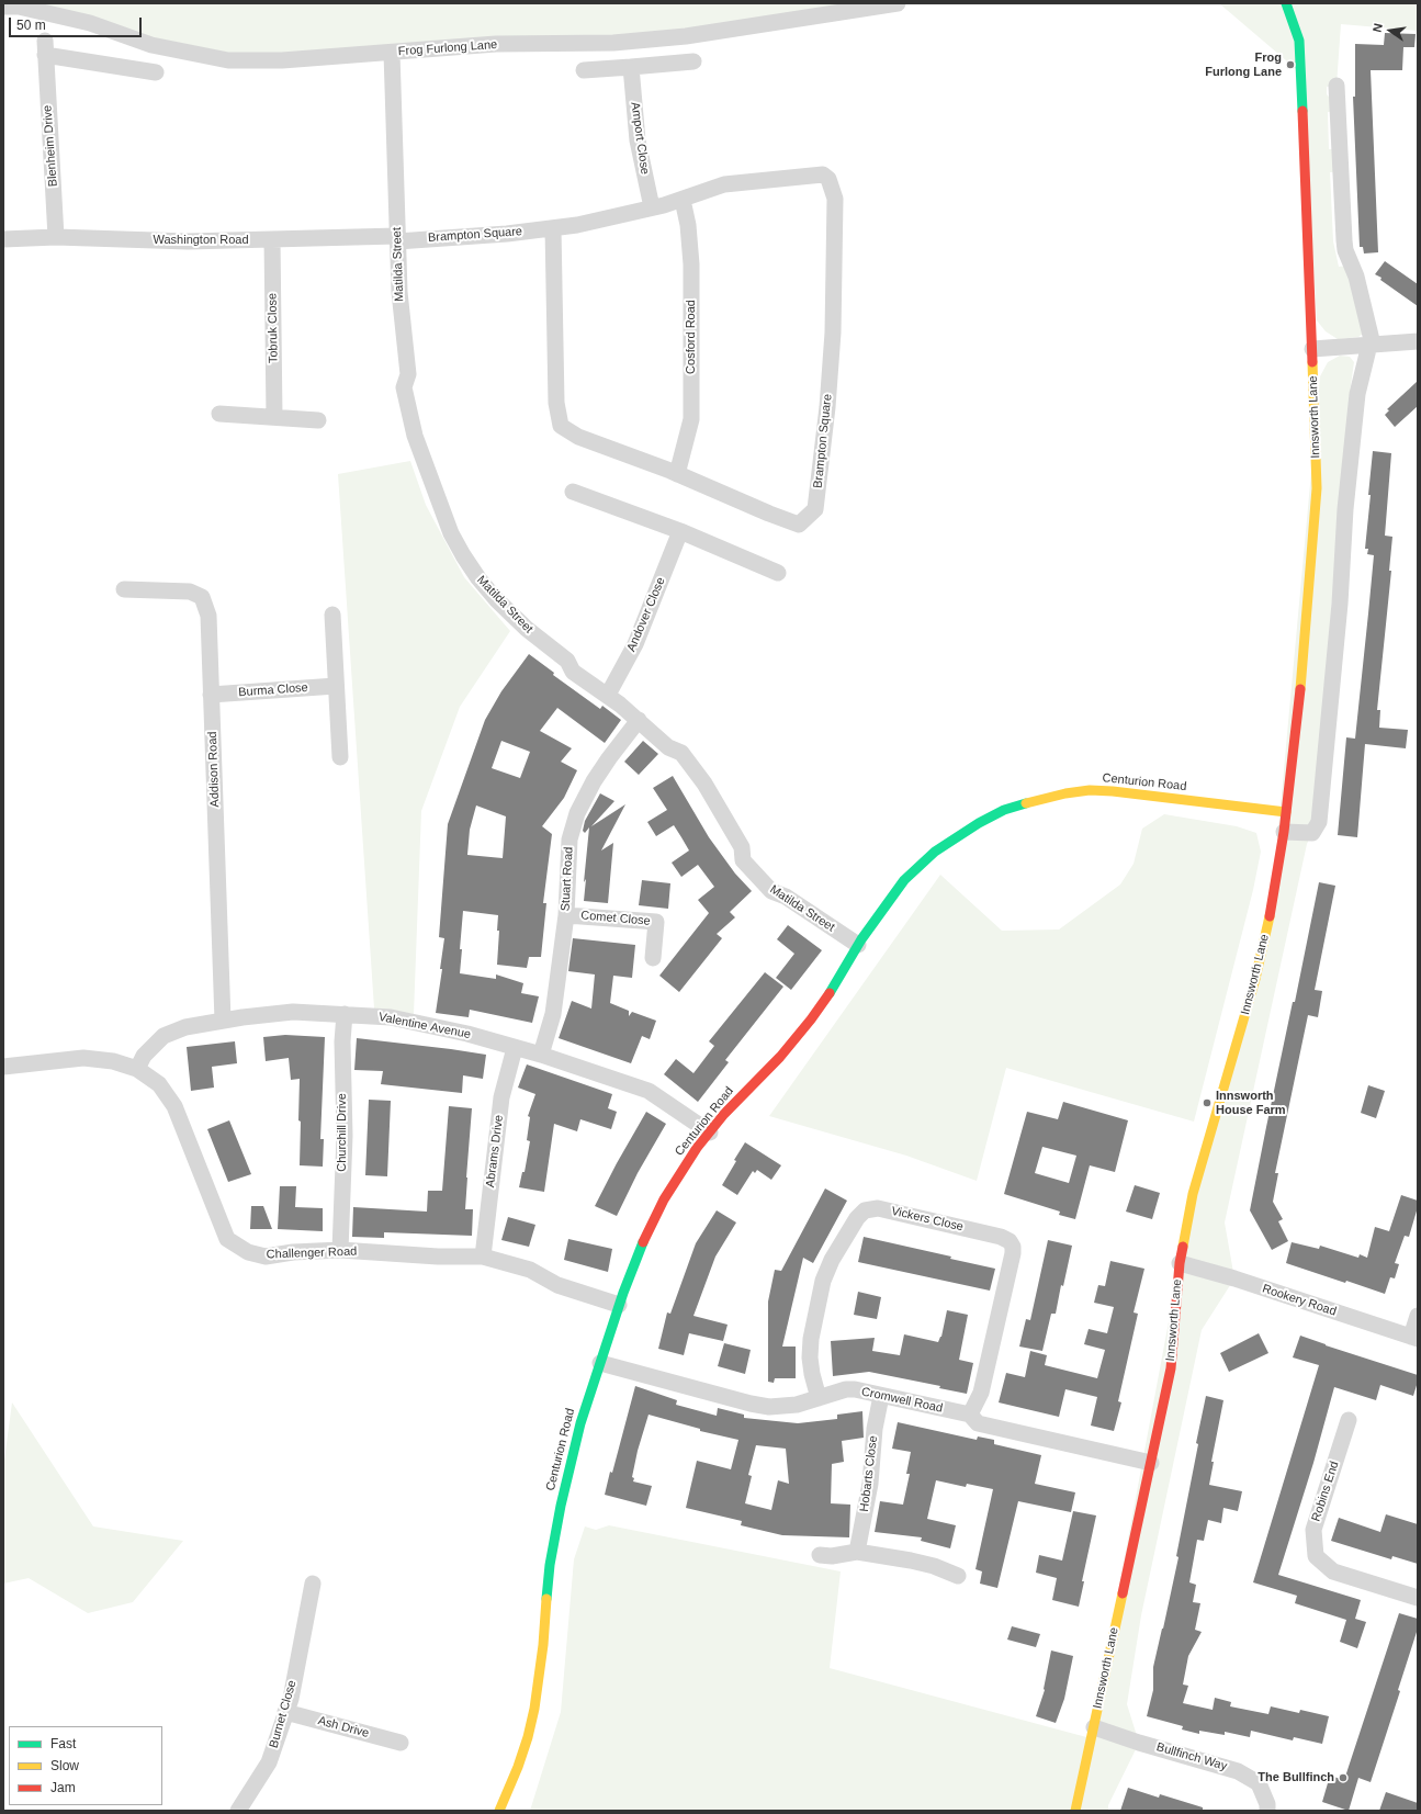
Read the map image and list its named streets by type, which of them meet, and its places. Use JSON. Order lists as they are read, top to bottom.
{
  "streets": {
    "street": [
      "Frog Furlong Lane",
      "Amport Close",
      "Blenheim Drive",
      "Brampton Square",
      "Washington Road",
      "Matilda Street",
      "Tobruk Close",
      "Cosford Road",
      "Innsworth Lane",
      "Andover Close",
      "Burma Close",
      "Addison Road",
      "Centurion Road",
      "Stuart Road",
      "Comet Close",
      "Valentine Avenue",
      "Churchill Drive",
      "Abrams Drive",
      "Vickers Close",
      "Challenger Road",
      "Rookery Road",
      "Cromwell Road",
      "Hobarts Close",
      "Robins End",
      "Burnet Close",
      "Ash Drive",
      "Bullfinch Way"
    ]
  },
  "crossings": [
    ["Frog Furlong Lane", "Matilda Street"],
    ["Amport Close", "Brampton Square"],
    ["Blenheim Drive", "Washington Road"],
    ["Brampton Square", "Washington Road"],
    ["Brampton Square", "Matilda Street"],
    ["Brampton Square", "Cosford Road"],
    ["Washington Road", "Matilda Street"],
    ["Washington Road", "Tobruk Close"],
    ["Matilda Street", "Andover Close"],
    ["Matilda Street", "Centurion Road"],
    ["Matilda Street", "Stuart Road"],
    ["Innsworth Lane", "Centurion Road"],
    ["Innsworth Lane", "Rookery Road"],
    ["Innsworth Lane", "Cromwell Road"],
    ["Innsworth Lane", "Bullfinch Way"],
    ["Burma Close", "Addison Road"],
    ["Addison Road", "Valentine Avenue"],
    ["Centurion Road", "Valentine Avenue"],
    ["Centurion Road", "Challenger Road"],
    ["Centurion Road", "Cromwell Road"],
    ["Stuart Road", "Comet Close"],
    ["Stuart Road", "Valentine Avenue"],
    ["Valentine Avenue", "Churchill Drive"],
    ["Valentine Avenue", "Abrams Drive"],
    ["Valentine Avenue", "Challenger Road"],
    ["Churchill Drive", "Challenger Road"],
    ["Abrams Drive", "Challenger Road"],
    ["Vickers Close", "Cromwell Road"],
    ["Cromwell Road", "Hobarts Close"],
    ["Burnet Close", "Ash Drive"]
  ],
  "places": ["Frog Furlong Lane", "Innsworth House Farm", "The Bullfinch"],
  "legend": ["Fast", "Slow", "Jam"],
  "scale_bar": "50 m",
  "north": "left"
}
